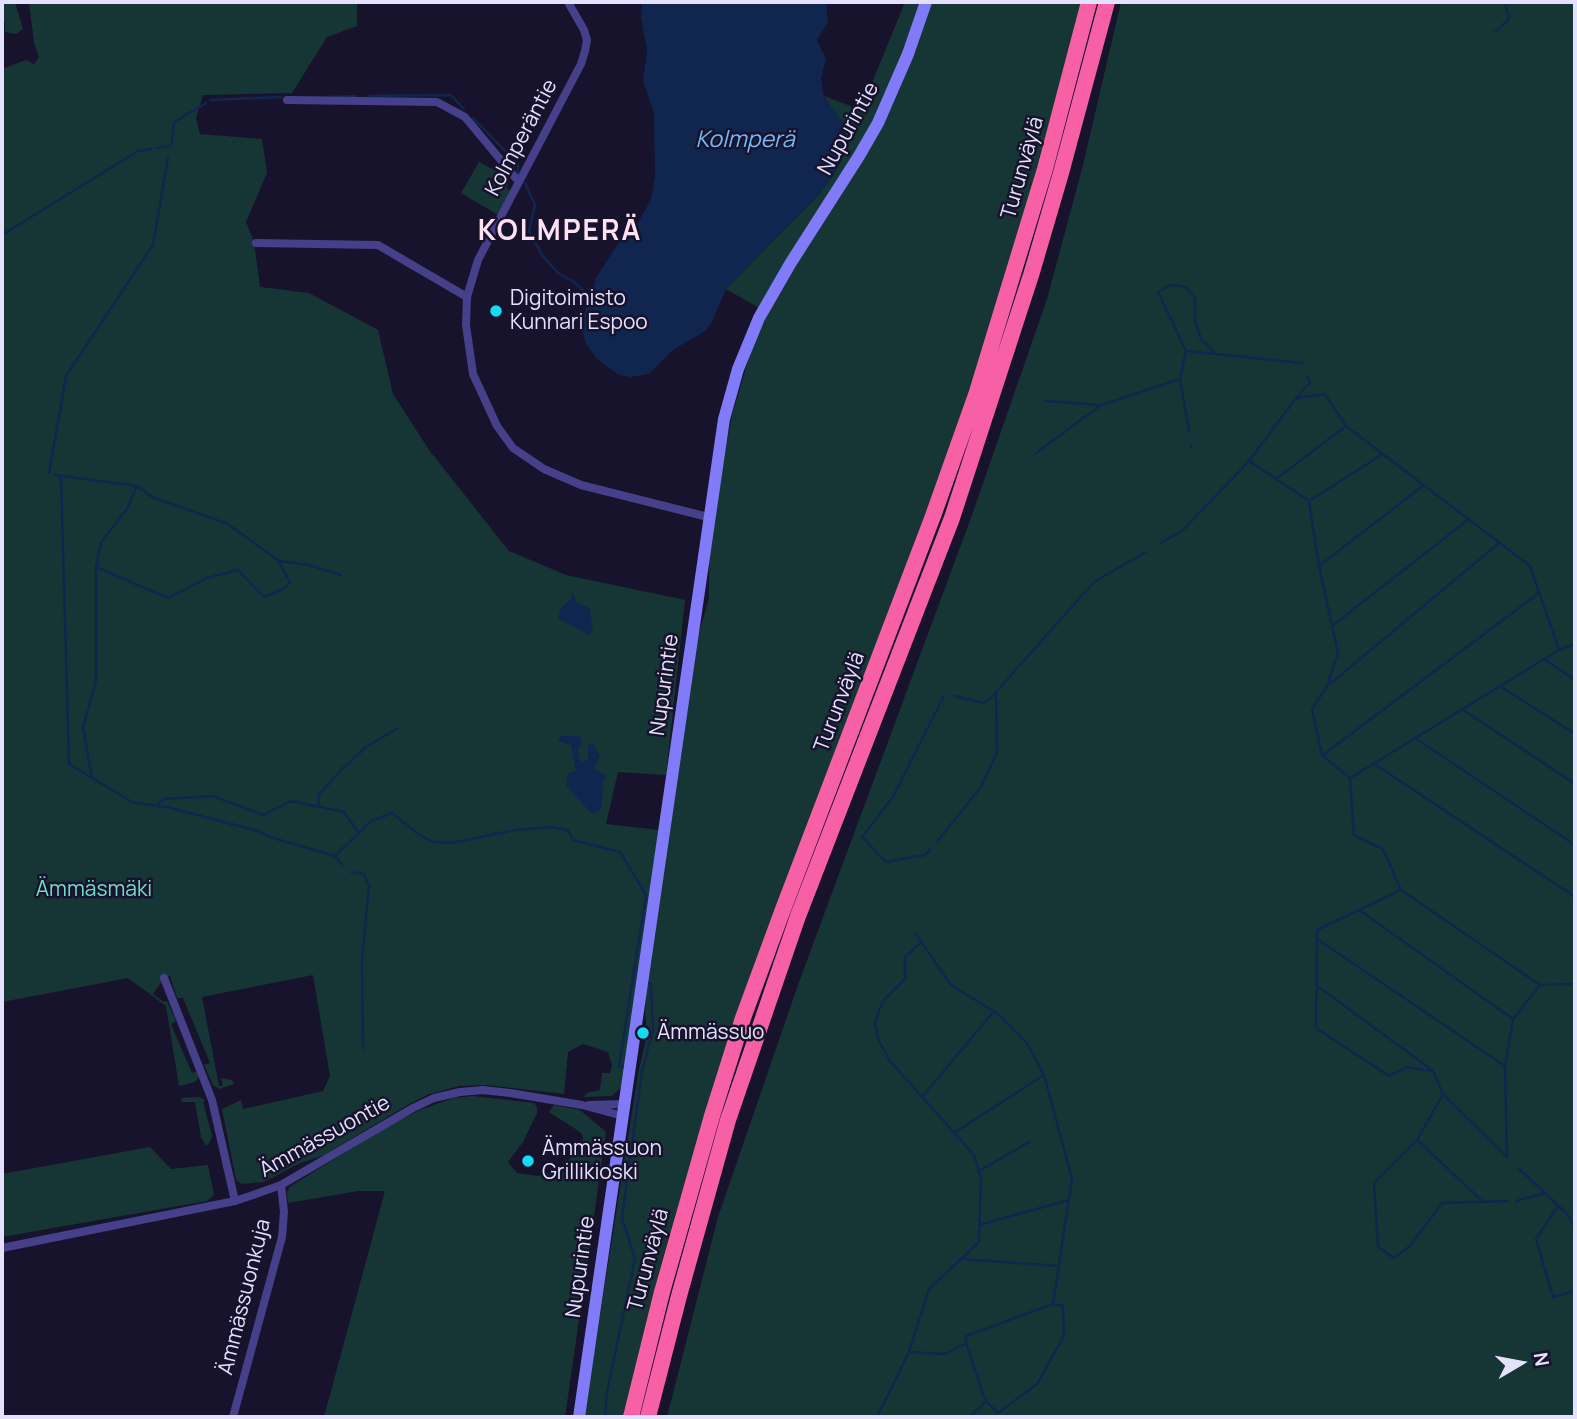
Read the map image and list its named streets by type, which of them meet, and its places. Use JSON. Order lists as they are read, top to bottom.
{
  "streets": {
    "highway": ["Turunväylä"],
    "main road": ["Nupurintie"],
    "street": ["Kolmperäntie", "Ämmässuontie", "Ämmässuonkuja"]
  },
  "crossings": [
    ["Nupurintie", "Kolmperäntie"],
    ["Nupurintie", "Ämmässuontie"],
    ["Ämmässuontie", "Ämmässuonkuja"]
  ],
  "districts": ["KOLMPERÄ"],
  "water": ["Kolmperä"],
  "parks": ["Ämmäsmäki"],
  "places": ["Digitoimisto Kunnari Espoo", "Ämmässuo", "Ämmässuon Grillikioski"],
  "north": "right"
}
